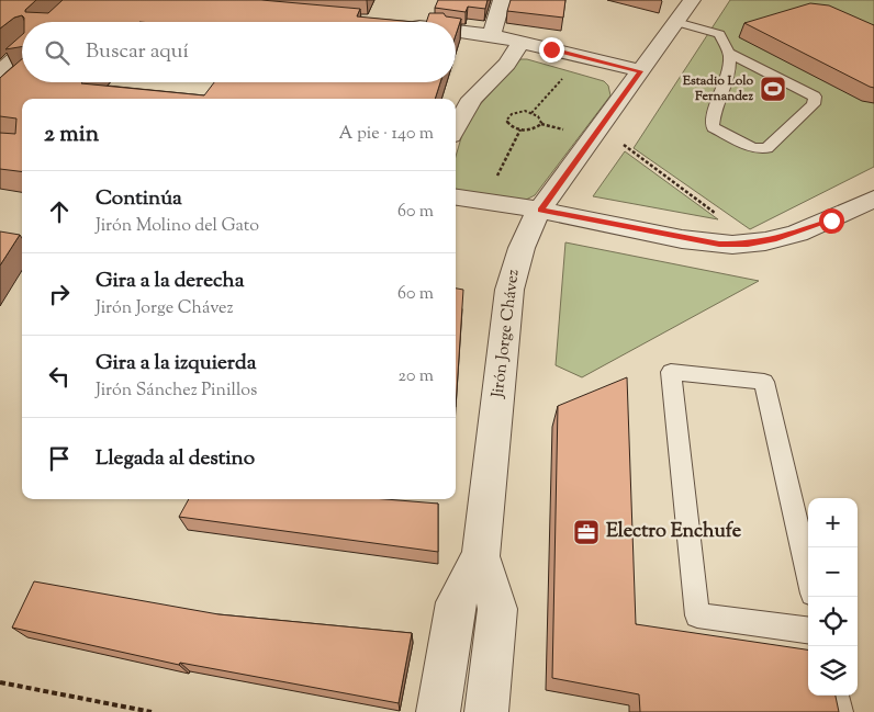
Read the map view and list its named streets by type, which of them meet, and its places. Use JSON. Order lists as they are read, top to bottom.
{
  "streets": {
    "street": ["Jirón Jorge Chávez"]
  },
  "places": {
    "sports": ["Estadio Lolo Fernandez"],
    "office": ["Electro Enchufe"]
  },
  "page": {
    "search": "Buscar aquí",
    "heading": ["2 min", "A pie · 140 m"],
    "list": [
      ["Continúa", "Jirón Molino del Gato", "60 m"],
      ["Gira a la derecha", "Jirón Jorge Chávez", "60 m"],
      ["Gira a la izquierda", "Jirón Sánchez Pinillos", "20 m"],
      "Llegada al destino"
    ],
    "map_buttons": ["+", "−"]
  }
}
